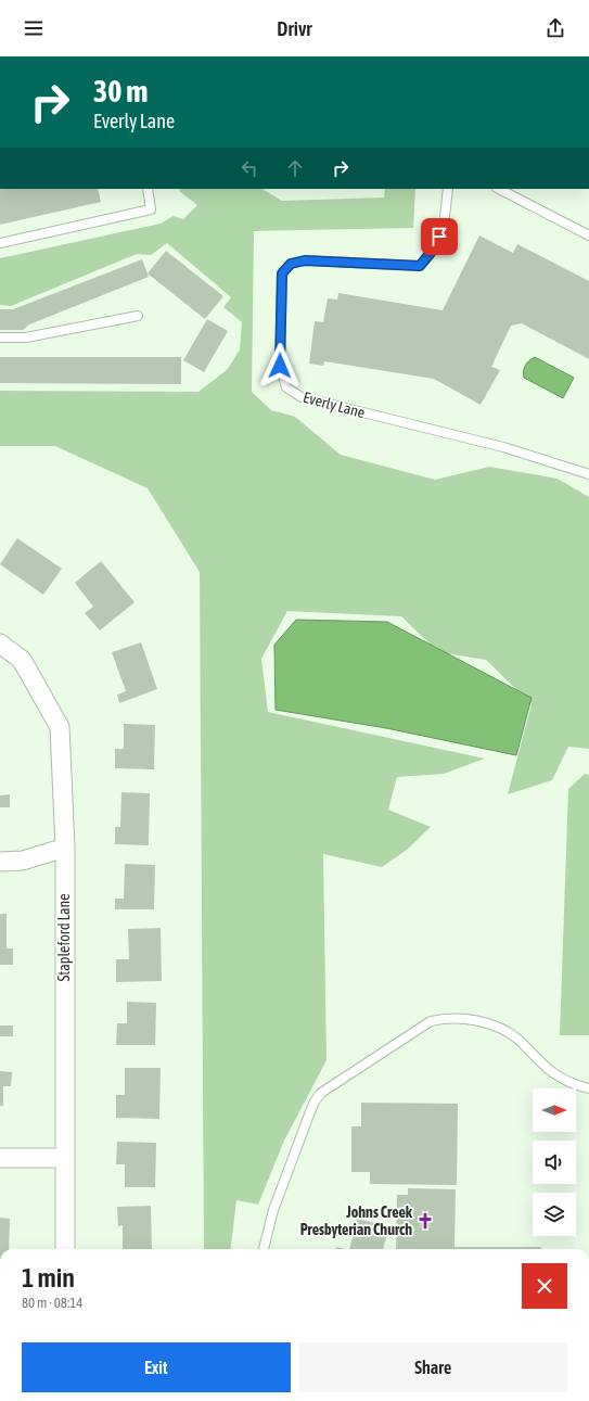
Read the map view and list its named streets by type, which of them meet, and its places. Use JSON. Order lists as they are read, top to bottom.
{
  "streets": {
    "street": ["Stapleford Lane"],
    "lane": ["Everly Lane"]
  },
  "places": {
    "church": ["Johns Creek Presbyterian Church"]
  },
  "north": "right",
  "page": {
    "header": "Drivr",
    "turn": ["30 m", "Everly Lane"],
    "heading": ["1 min", "80 m · 08:14"],
    "buttons": ["Exit", "Share"]
  }
}
